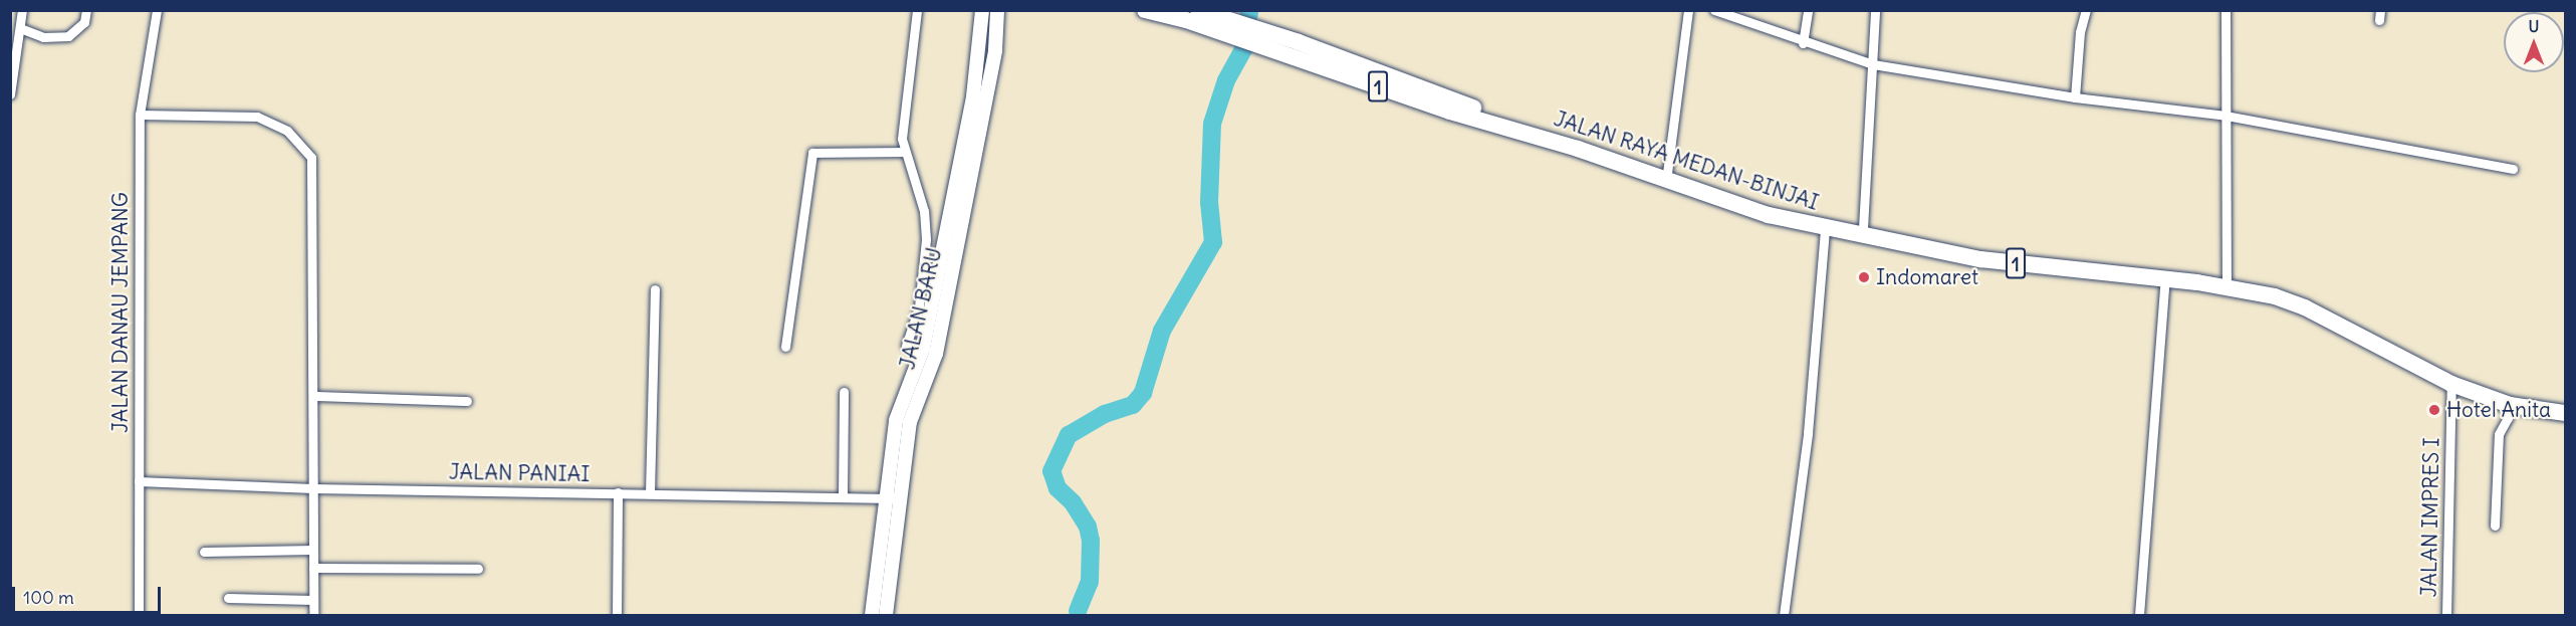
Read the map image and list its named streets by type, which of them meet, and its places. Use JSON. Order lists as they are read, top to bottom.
{
  "streets": {
    "highway": ["1", "JALAN RAYA MEDAN-BINJAI"],
    "street": [
      "JALAN BARU",
      "JALAN DANAU JEMPANG",
      "JALAN PANIAI",
      "JALAN IMPRES I"
    ]
  },
  "crossings": [
    ["JALAN RAYA MEDAN-BINJAI", "JALAN IMPRES I"],
    ["JALAN BARU", "JALAN PANIAI"],
    ["JALAN DANAU JEMPANG", "JALAN PANIAI"]
  ],
  "places": ["Indomaret", "Hotel Anita"],
  "scale_bar": "100 m",
  "north": "top"
}
